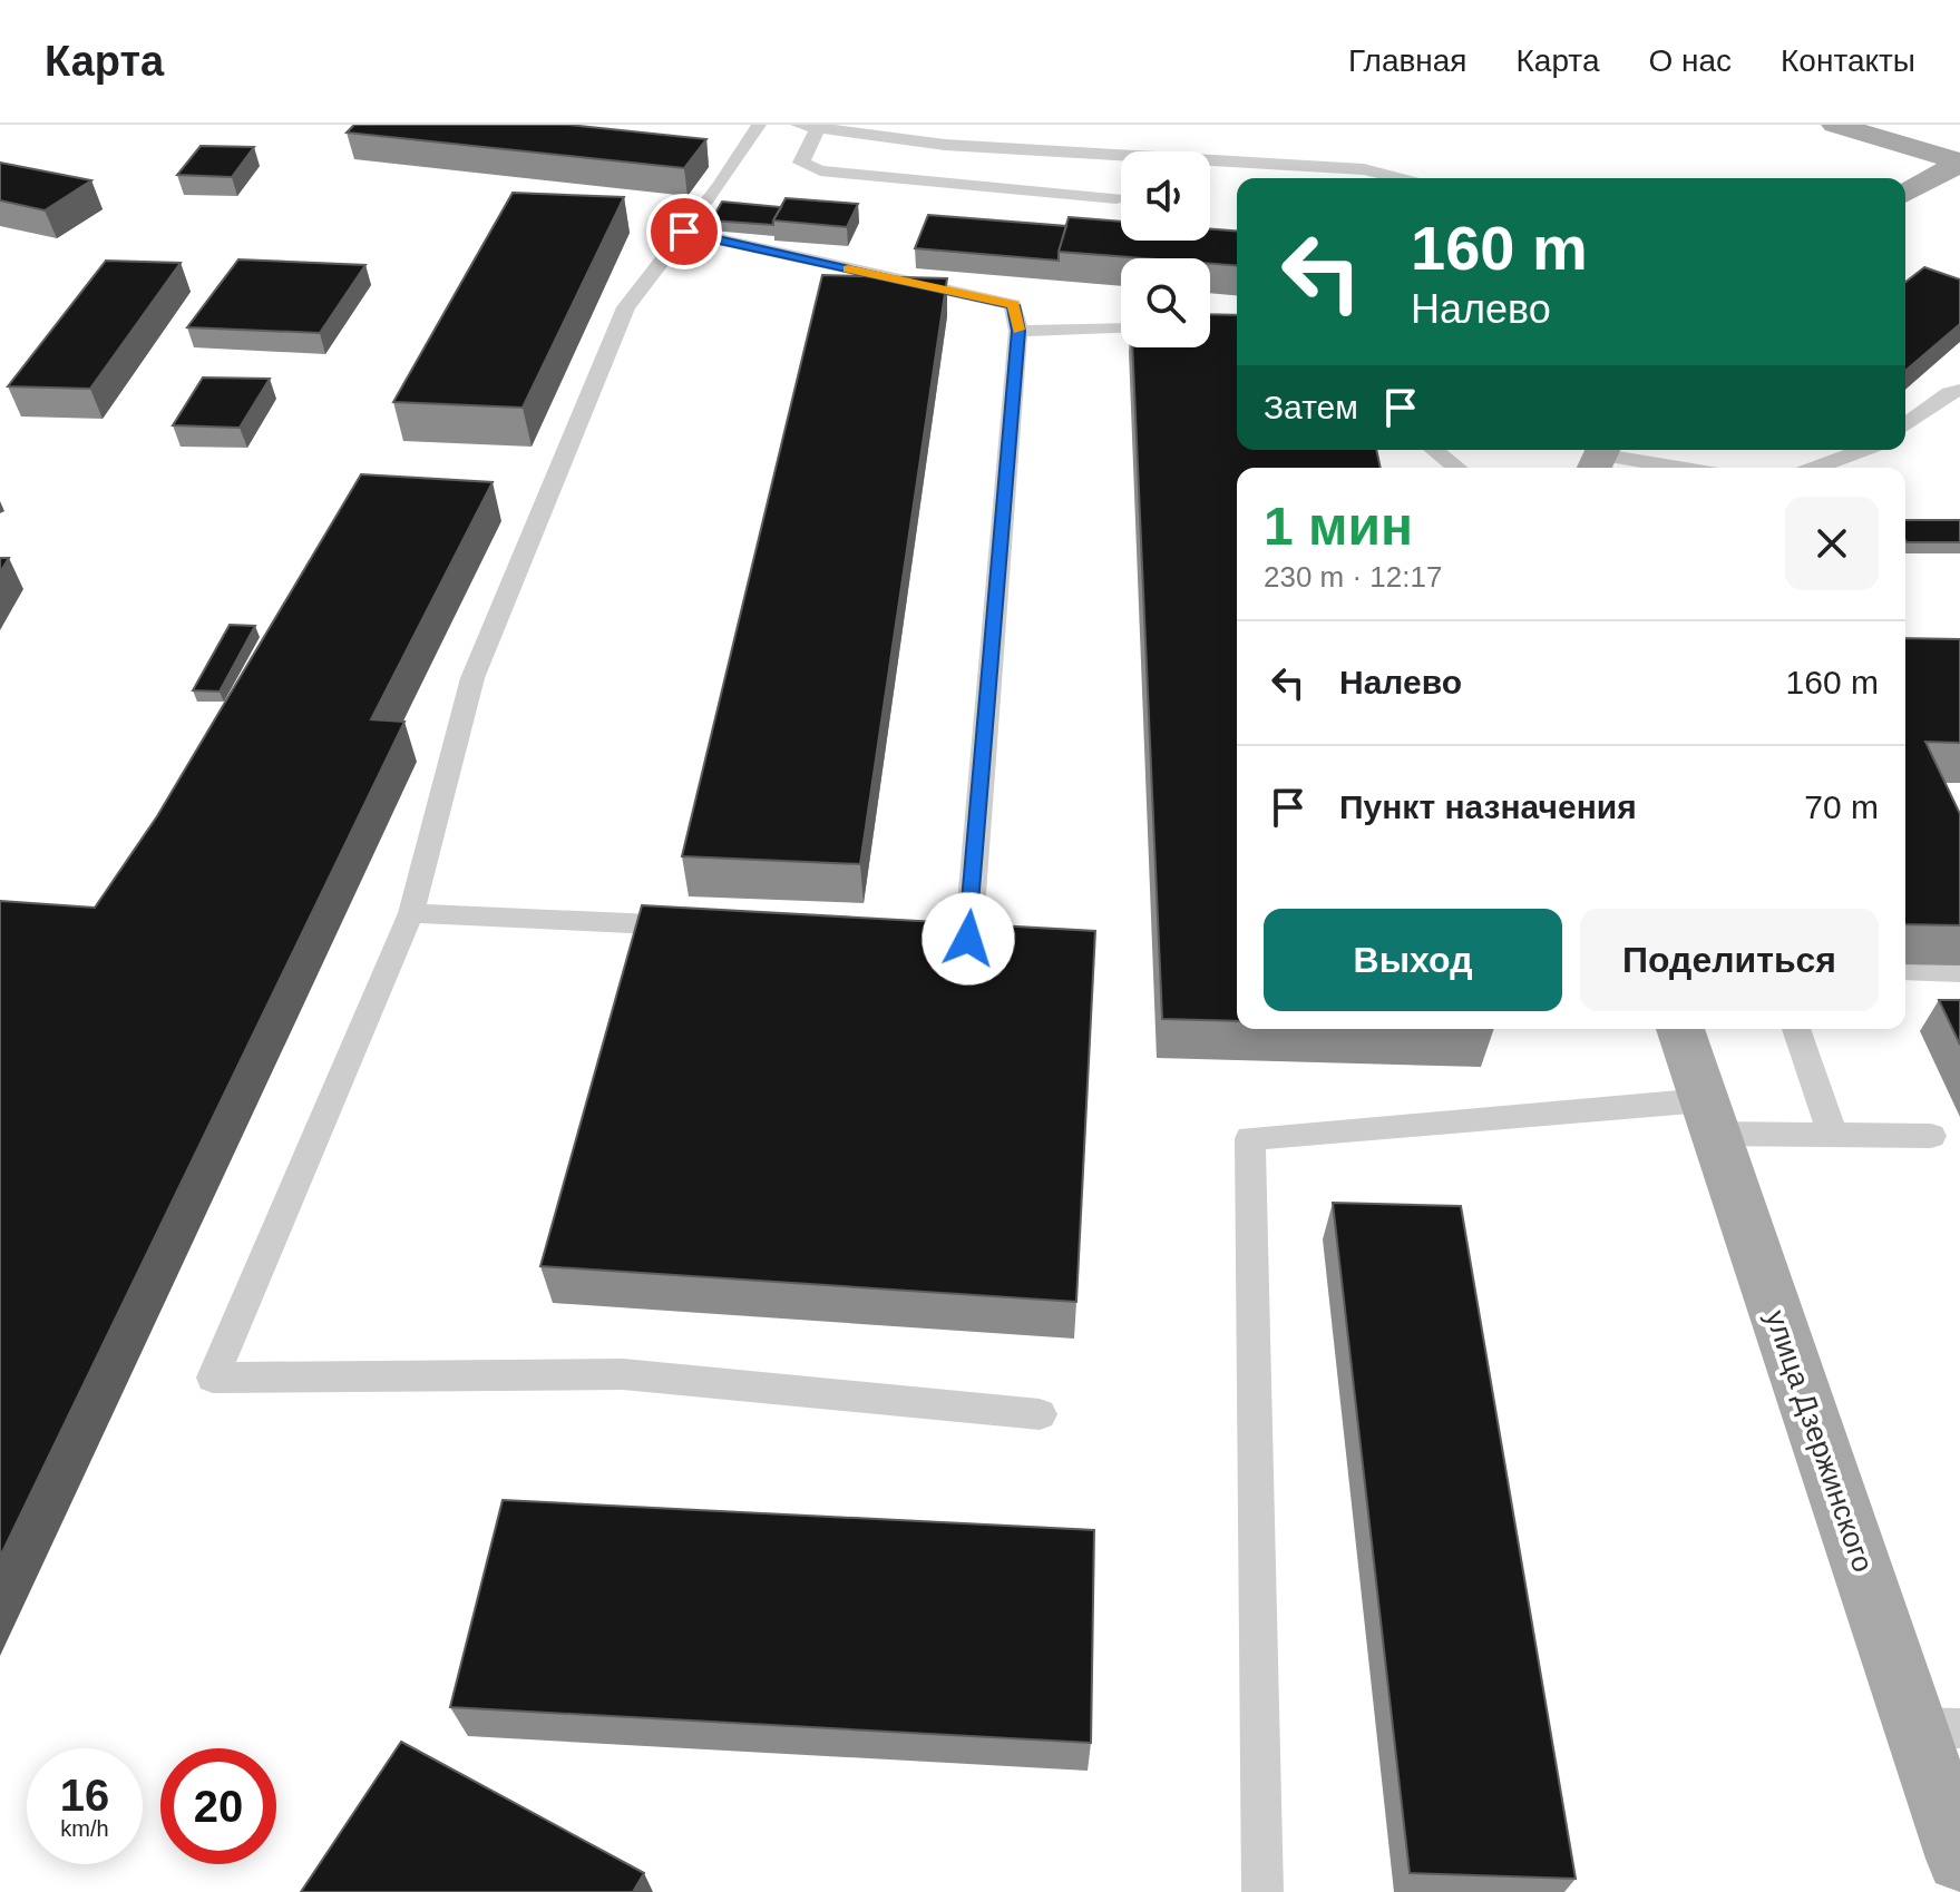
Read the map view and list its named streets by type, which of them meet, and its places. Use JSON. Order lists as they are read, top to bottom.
{
  "streets": {
    "main road": ["улица Дзержинского"]
  },
  "page": {
    "header": "Карта",
    "nav": [
      "Главная",
      "Карта",
      "О нас",
      "Контакты"
    ],
    "turn": ["160 m", "Налево"],
    "then": "Затем",
    "heading": ["1 мин", "230 m · 12:17"],
    "list": [
      {
        "name": "Налево",
        "value": "160 m"
      },
      {
        "name": "Пункт назначения",
        "value": "70 m"
      }
    ],
    "buttons": ["Выход", "Поделиться"],
    "speed": "16 km/h",
    "limit": "20"
  }
}
